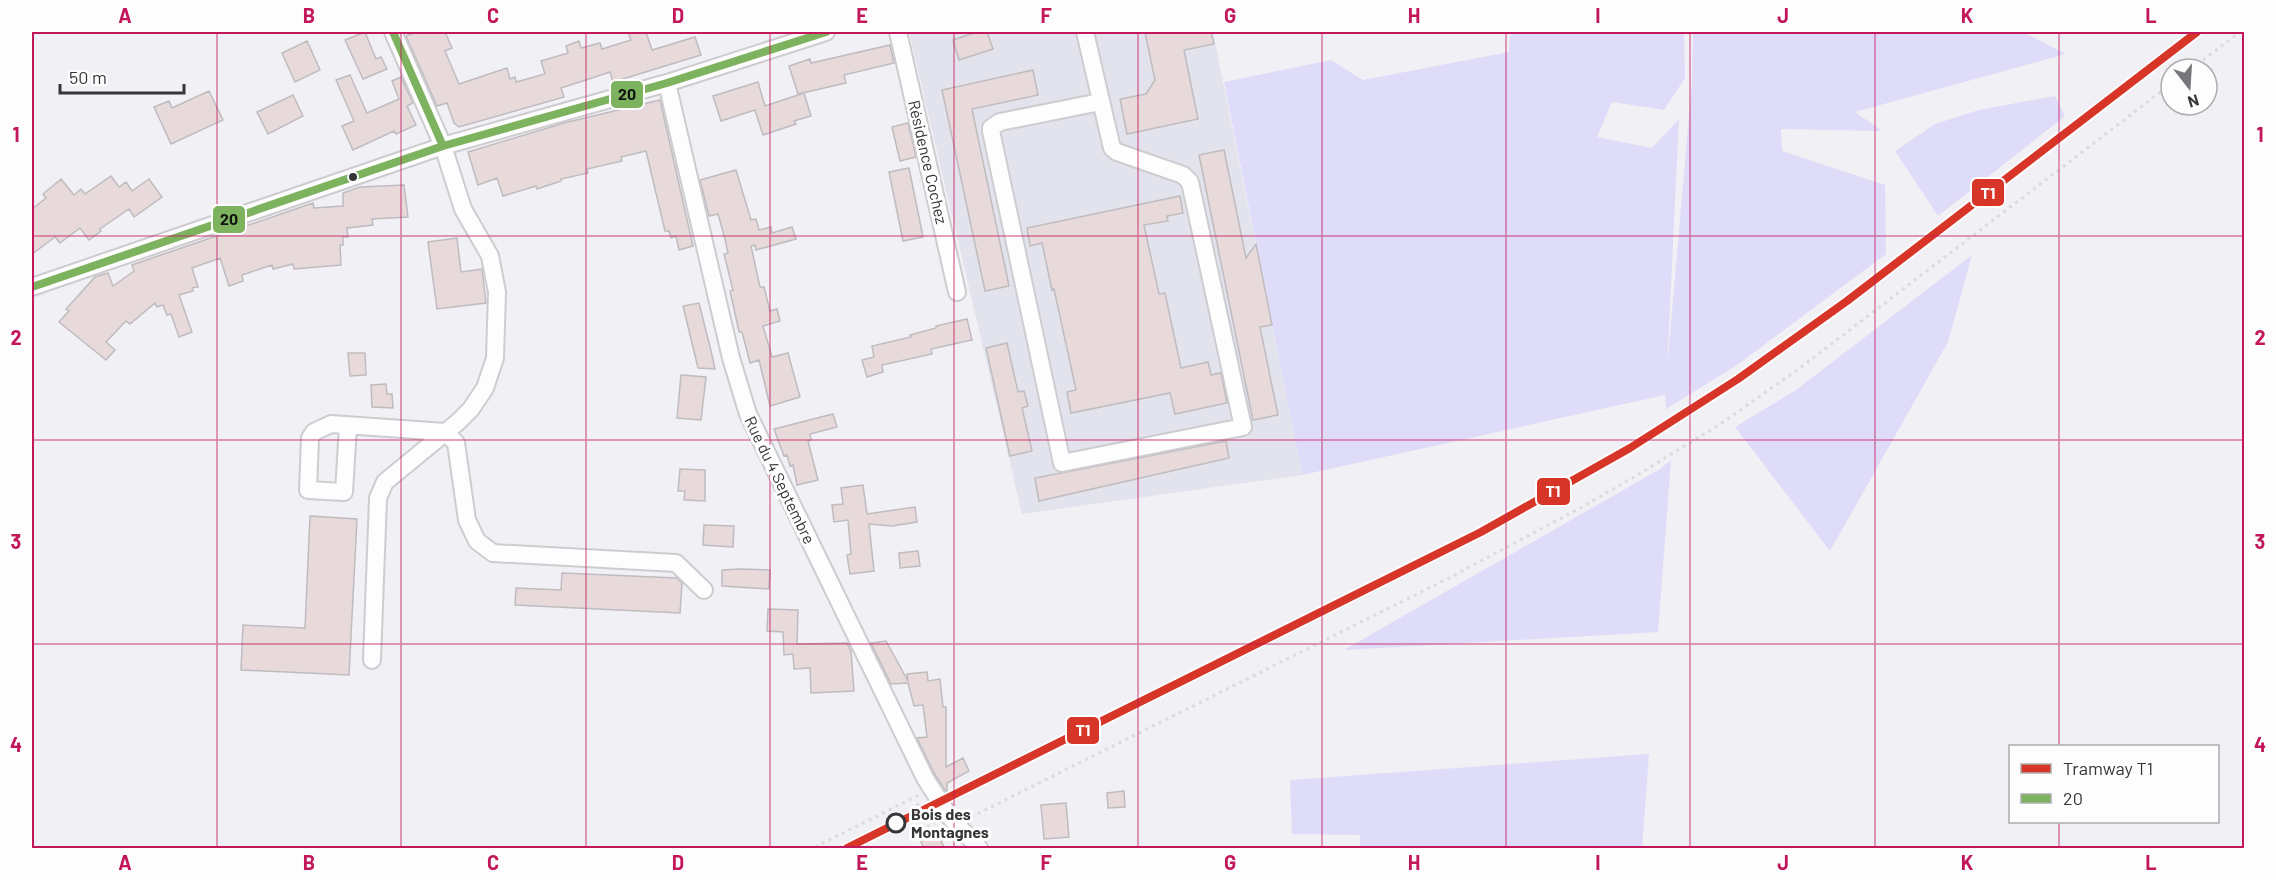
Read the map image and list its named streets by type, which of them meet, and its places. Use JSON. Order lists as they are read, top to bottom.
{
  "streets": {
    "street": ["Résidence Cochez", "Rue du 4 Septembre"]
  },
  "places": ["Bois des Montagnes"],
  "lines": ["tram line T1", "transit line 20"],
  "legend": ["Tramway T1", "20"],
  "scale_bar": "50 m",
  "north": "bottom",
  "grid": {
    "columns": [
      "A",
      "B",
      "C",
      "D",
      "E",
      "F",
      "G",
      "H",
      "I",
      "J",
      "K",
      "L"
    ],
    "rows": [
      "1",
      "2",
      "3",
      "4"
    ]
  }
}
